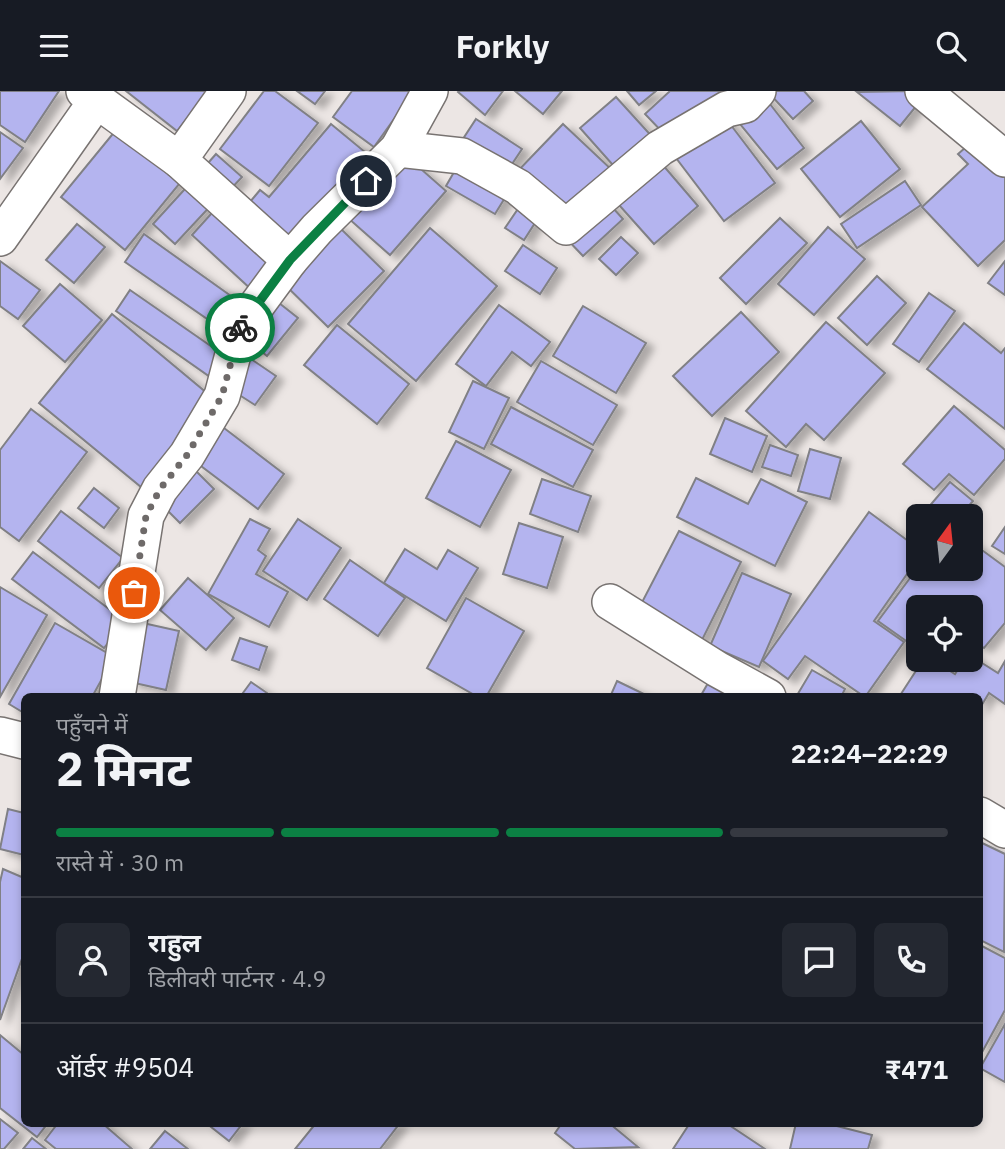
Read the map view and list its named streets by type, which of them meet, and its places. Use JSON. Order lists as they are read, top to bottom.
{
  "north": "top",
  "page": {
    "header": "Forkly",
    "heading": ["2 मिनट", "पहुँचने में", "22:24–22:29"],
    "panel": [
      "राहुल",
      "डिलीवरी पार्टनर · 4.9",
      "ऑर्डर #9504",
      "₹471"
    ],
    "bar": "रास्ते में · 30 m"
  }
}
